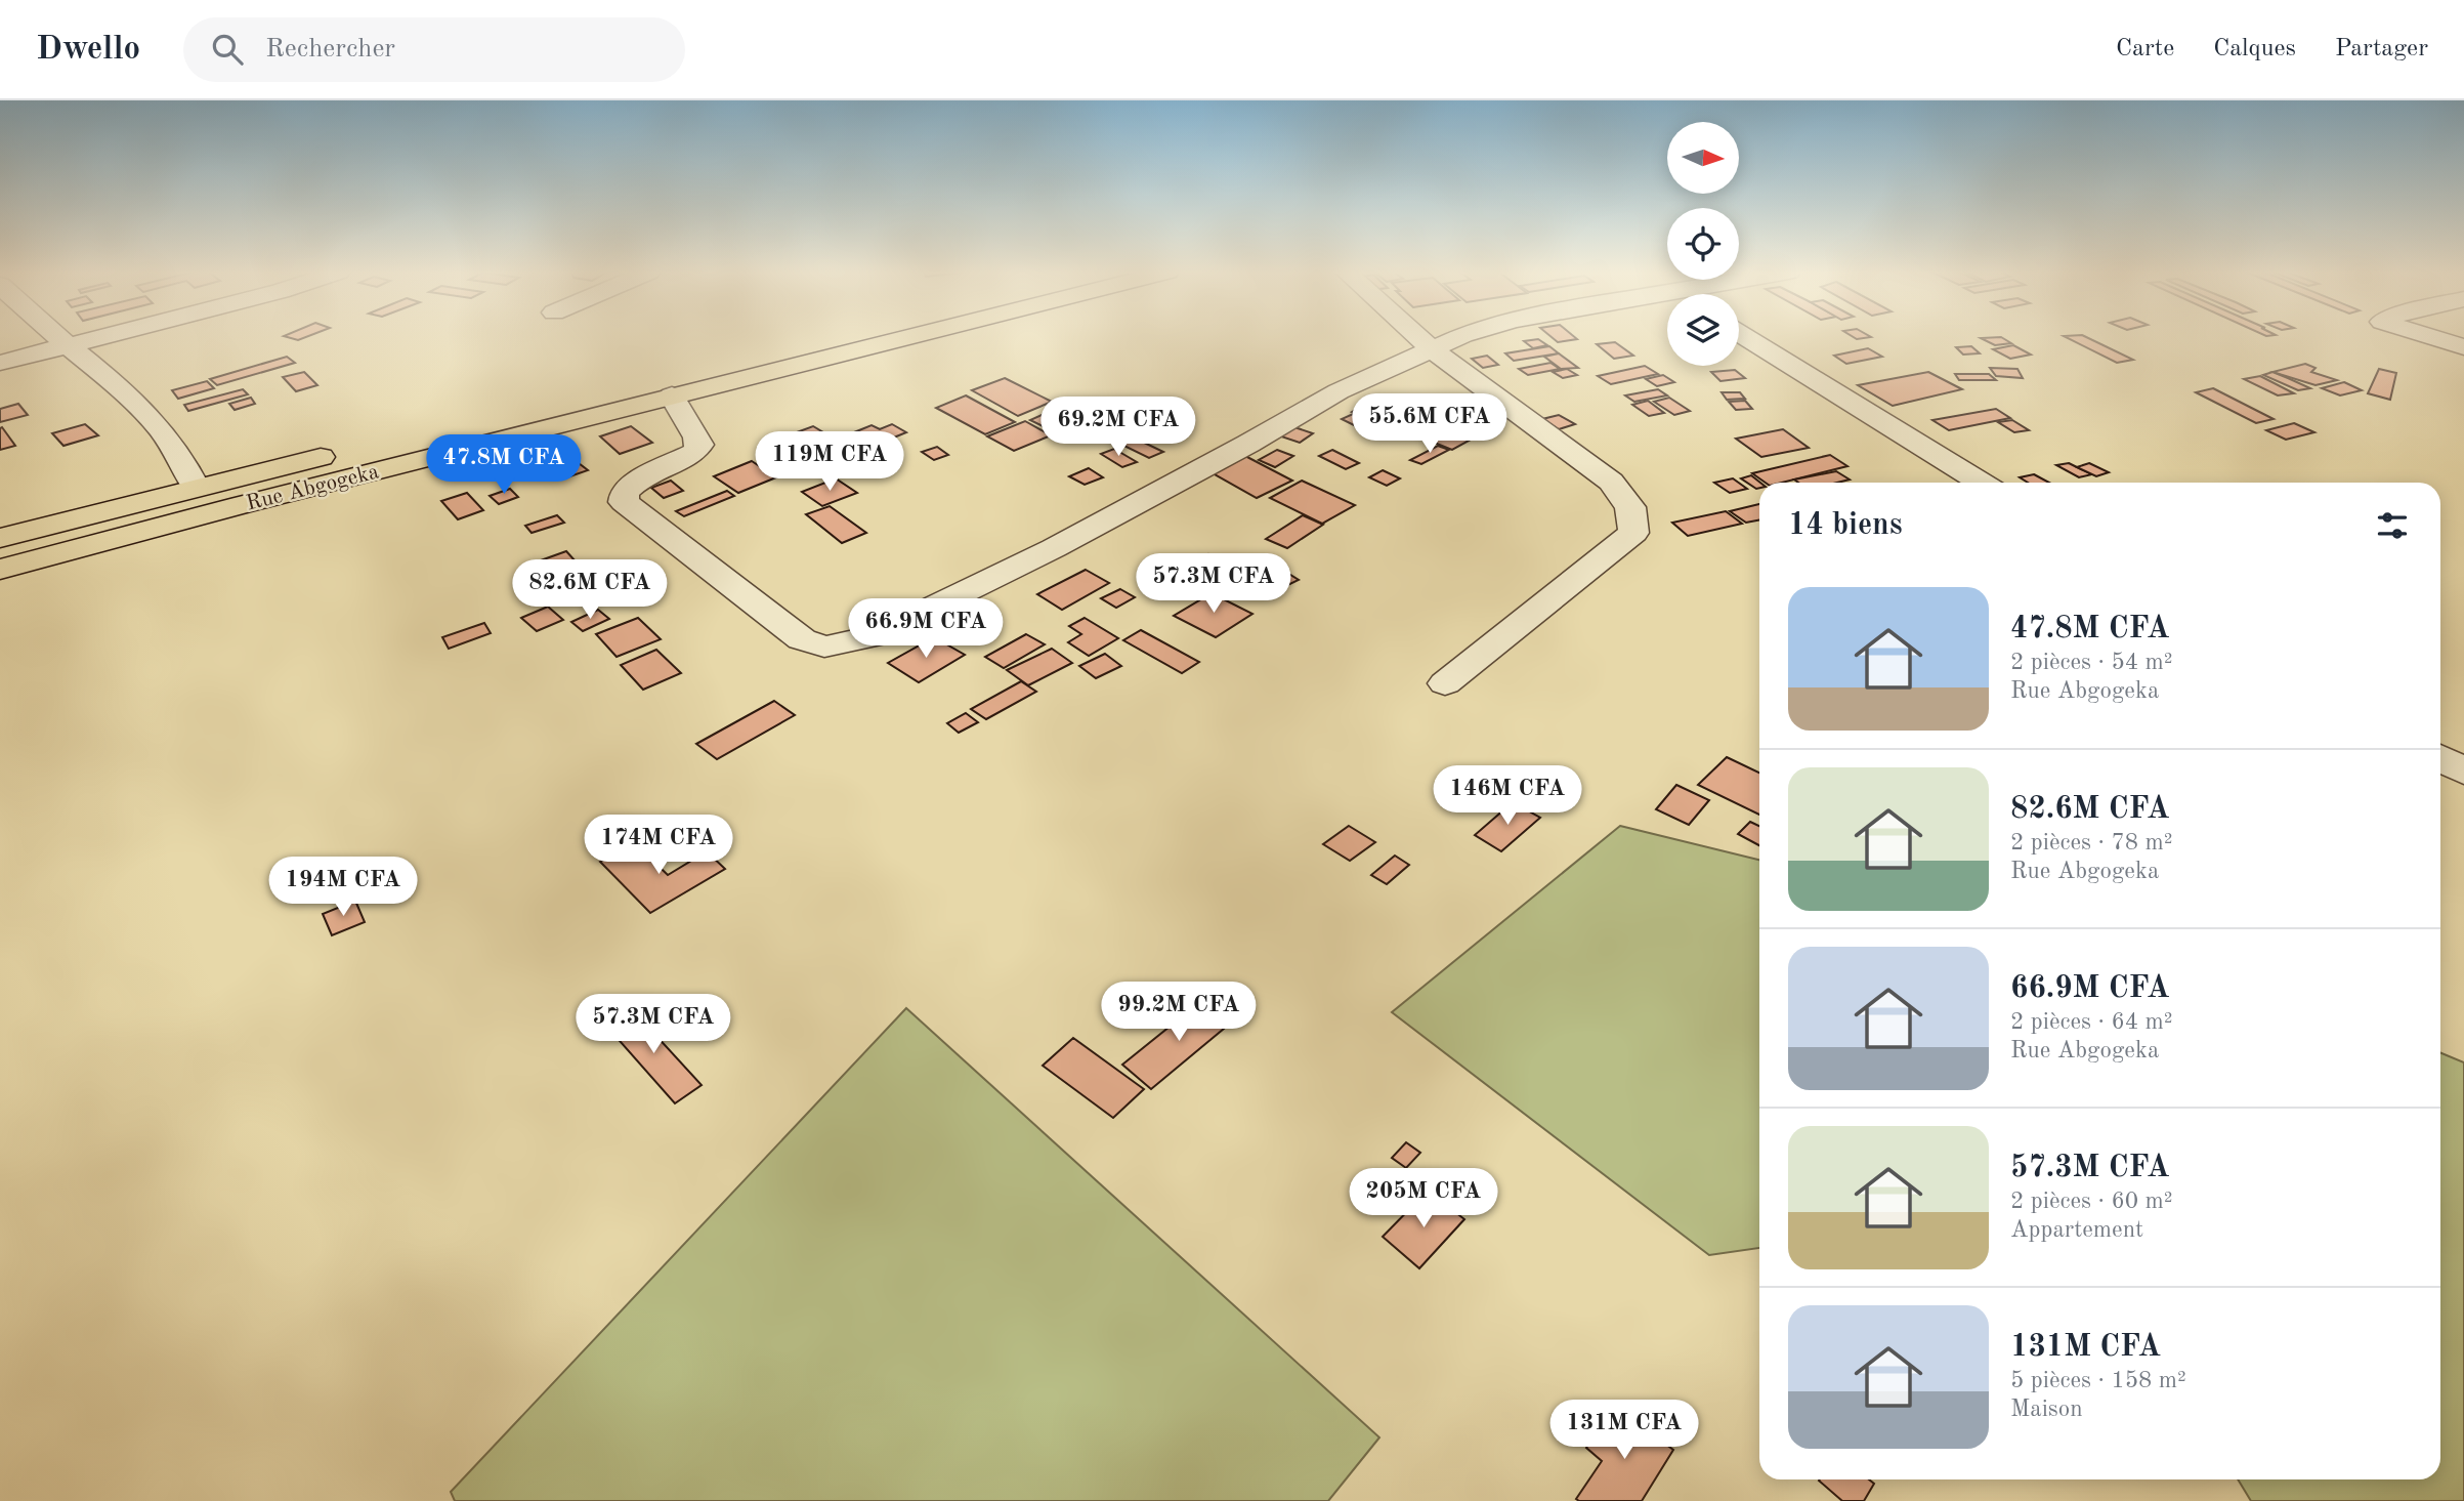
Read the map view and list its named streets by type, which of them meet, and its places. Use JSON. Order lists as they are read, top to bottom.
{
  "streets": {
    "main road": ["Rue Abgogeka"]
  },
  "north": "right",
  "page": {
    "header": "Dwello",
    "search": "Rechercher",
    "nav": ["Carte", "Calques", "Partager"],
    "price": [
      "55.6M CFA",
      "69.2M CFA",
      "119M CFA",
      "47.8M CFA",
      "57.3M CFA",
      "82.6M CFA",
      "66.9M CFA",
      "146M CFA",
      "174M CFA",
      "194M CFA",
      "99.2M CFA",
      "57.3M CFA",
      "205M CFA",
      "131M CFA"
    ],
    "heading": "14 biens",
    "list": [
      {
        "name": "47.8M CFA",
        "note": "2 pièces · 54 m² · Rue Abgogeka"
      },
      {
        "name": "82.6M CFA",
        "note": "2 pièces · 78 m² · Rue Abgogeka"
      },
      {
        "name": "66.9M CFA",
        "note": "2 pièces · 64 m² · Rue Abgogeka"
      },
      {
        "name": "57.3M CFA",
        "note": "2 pièces · 60 m² · Appartement"
      },
      {
        "name": "131M CFA",
        "note": "5 pièces · 158 m² · Maison"
      }
    ]
  }
}
